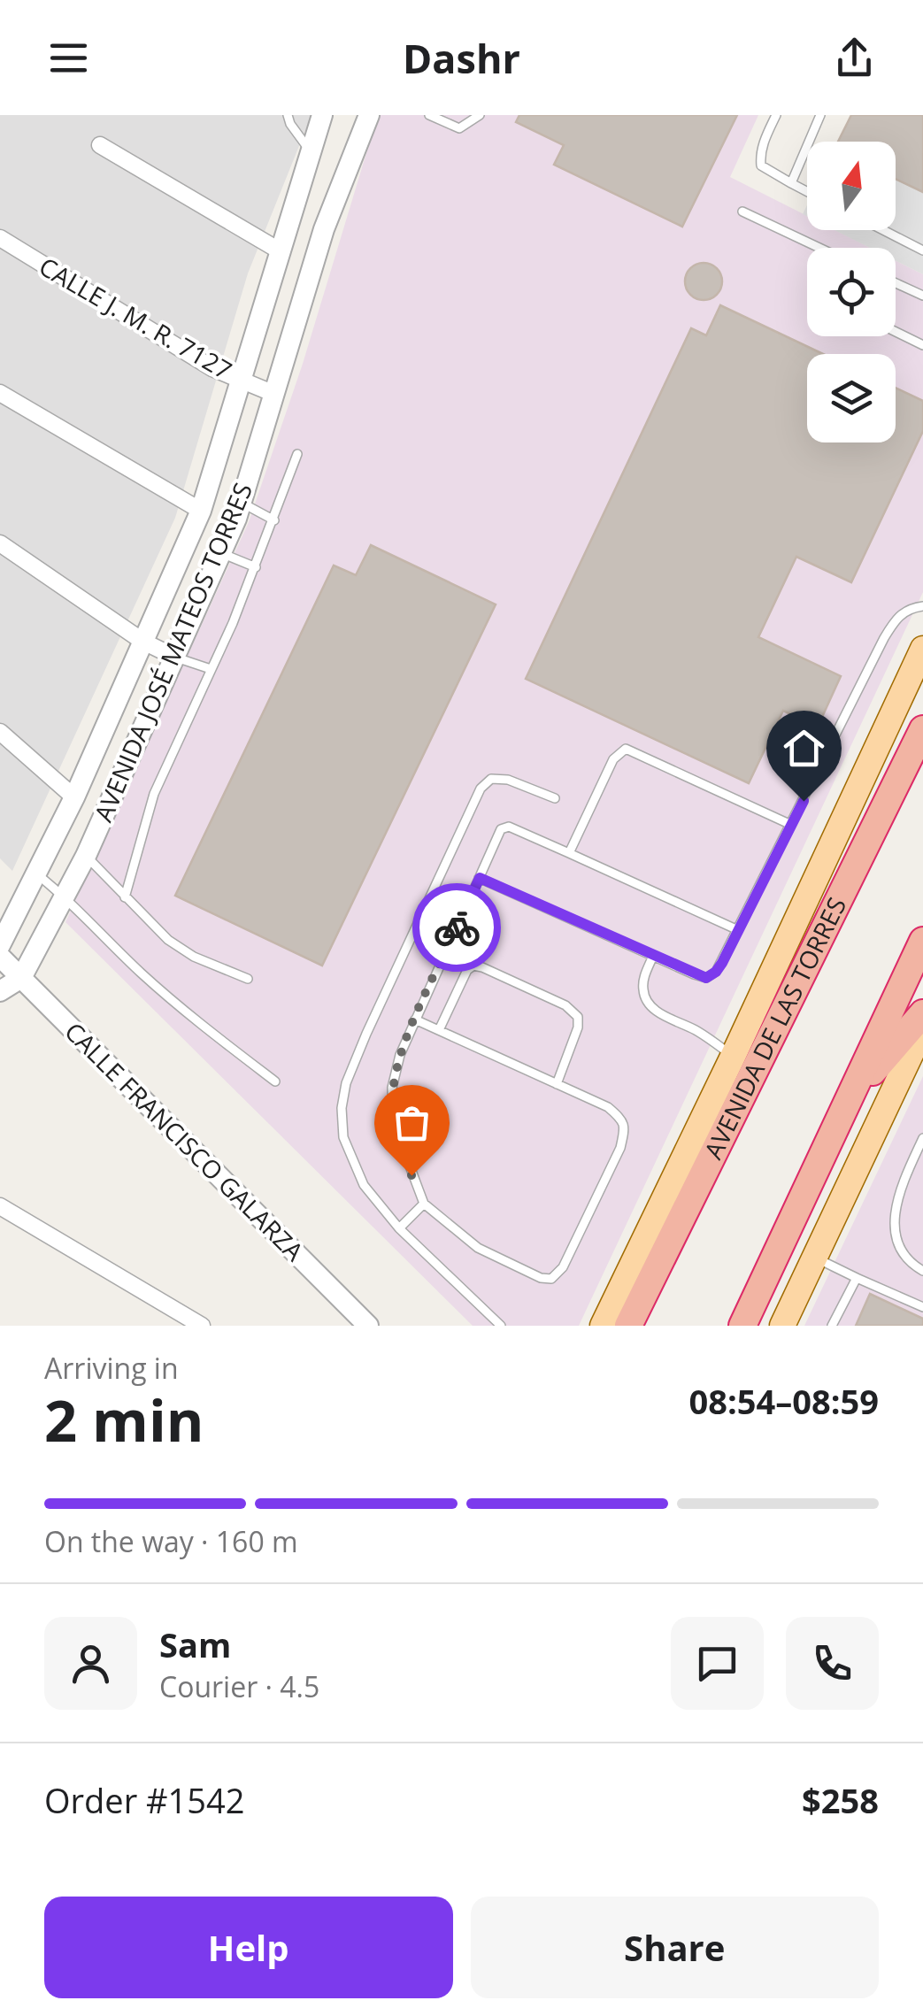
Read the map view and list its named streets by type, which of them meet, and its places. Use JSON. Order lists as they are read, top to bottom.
{
  "streets": {
    "highway": ["AVENIDA DE LAS TORRES"],
    "street": ["CALLE J. M. R. 7127", "AVENIDA JOSÉ MATEOS TORRES", "CALLE FRANCISCO GALARZA"]
  },
  "crossings": [
    ["CALLE J. M. R. 7127", "AVENIDA JOSÉ MATEOS TORRES"],
    ["AVENIDA JOSÉ MATEOS TORRES", "CALLE FRANCISCO GALARZA"]
  ],
  "north": "top",
  "page": {
    "header": "Dashr",
    "heading": ["2 min", "Arriving in", "08:54–08:59"],
    "panel": [
      "Sam",
      "Courier · 4.5",
      "Order #1542",
      "$258"
    ],
    "bar": "On the way · 160 m",
    "buttons": ["Help", "Share"]
  }
}
